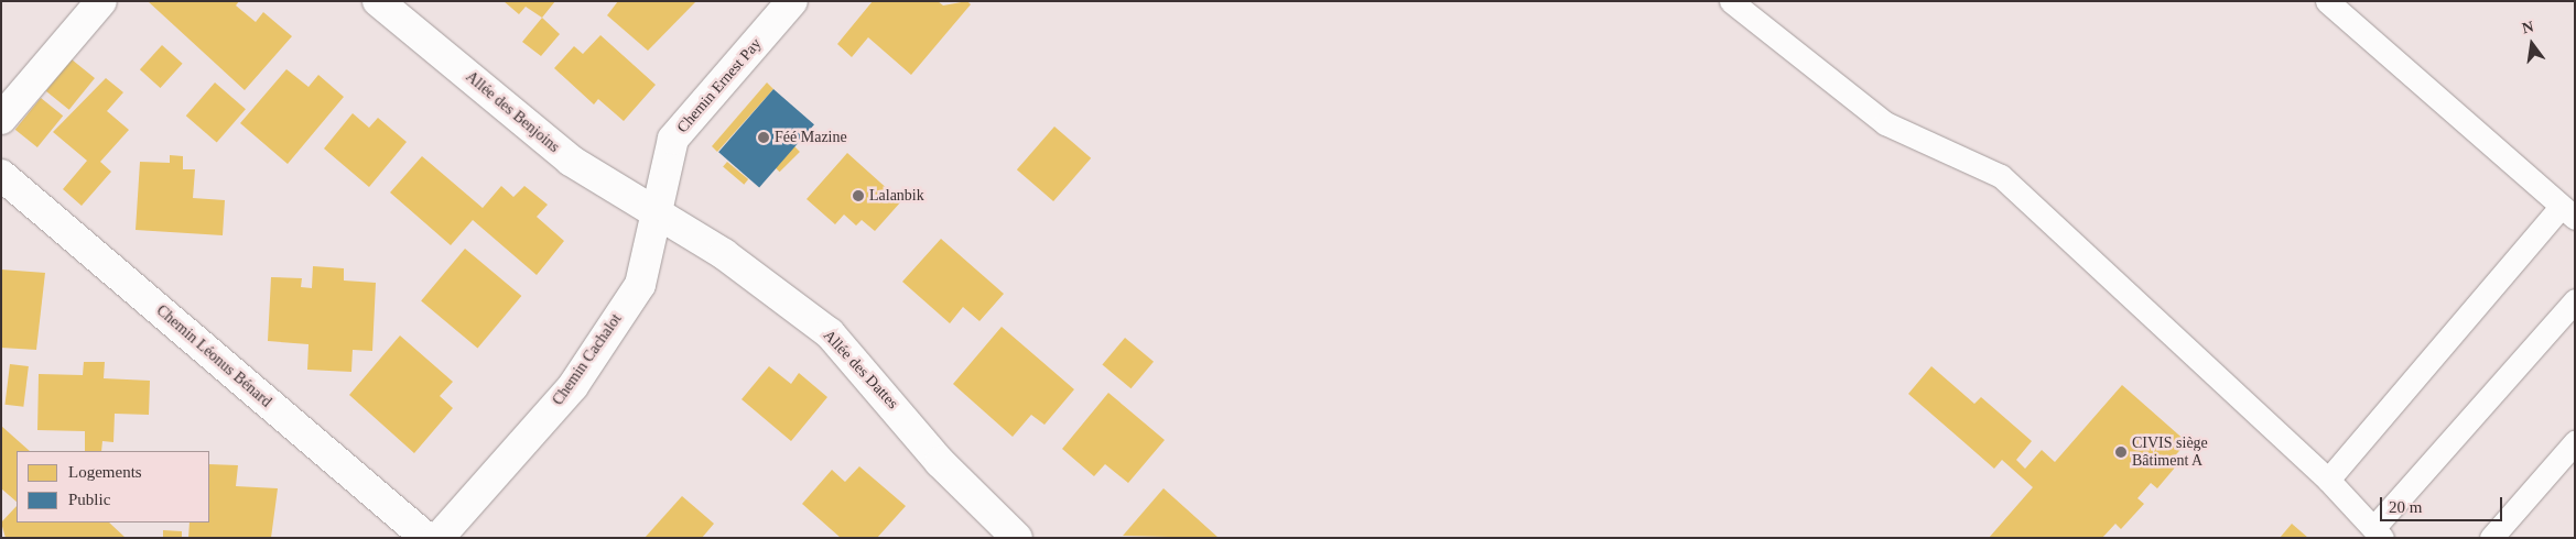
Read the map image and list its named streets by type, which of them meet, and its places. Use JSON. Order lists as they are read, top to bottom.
{
  "streets": {
    "street": [
      "Chemin Ernest Pay",
      "Allée des Benjoins",
      "Chemin Léonus Bénard",
      "Chemin Cachalot",
      "Allée des Dattes"
    ]
  },
  "crossings": [
    ["Chemin Ernest Pay", "Allée des Benjoins"],
    ["Chemin Ernest Pay", "Chemin Cachalot"],
    ["Chemin Ernest Pay", "Allée des Dattes"],
    ["Allée des Benjoins", "Chemin Cachalot"],
    ["Allée des Benjoins", "Allée des Dattes"],
    ["Chemin Cachalot", "Allée des Dattes"]
  ],
  "places": ["Féé Mazine", "Lalanbik", "CIVIS siège Bâtiment A"],
  "legend": ["Logements", "Public"],
  "scale_bar": "20 m",
  "north": "top"
}
